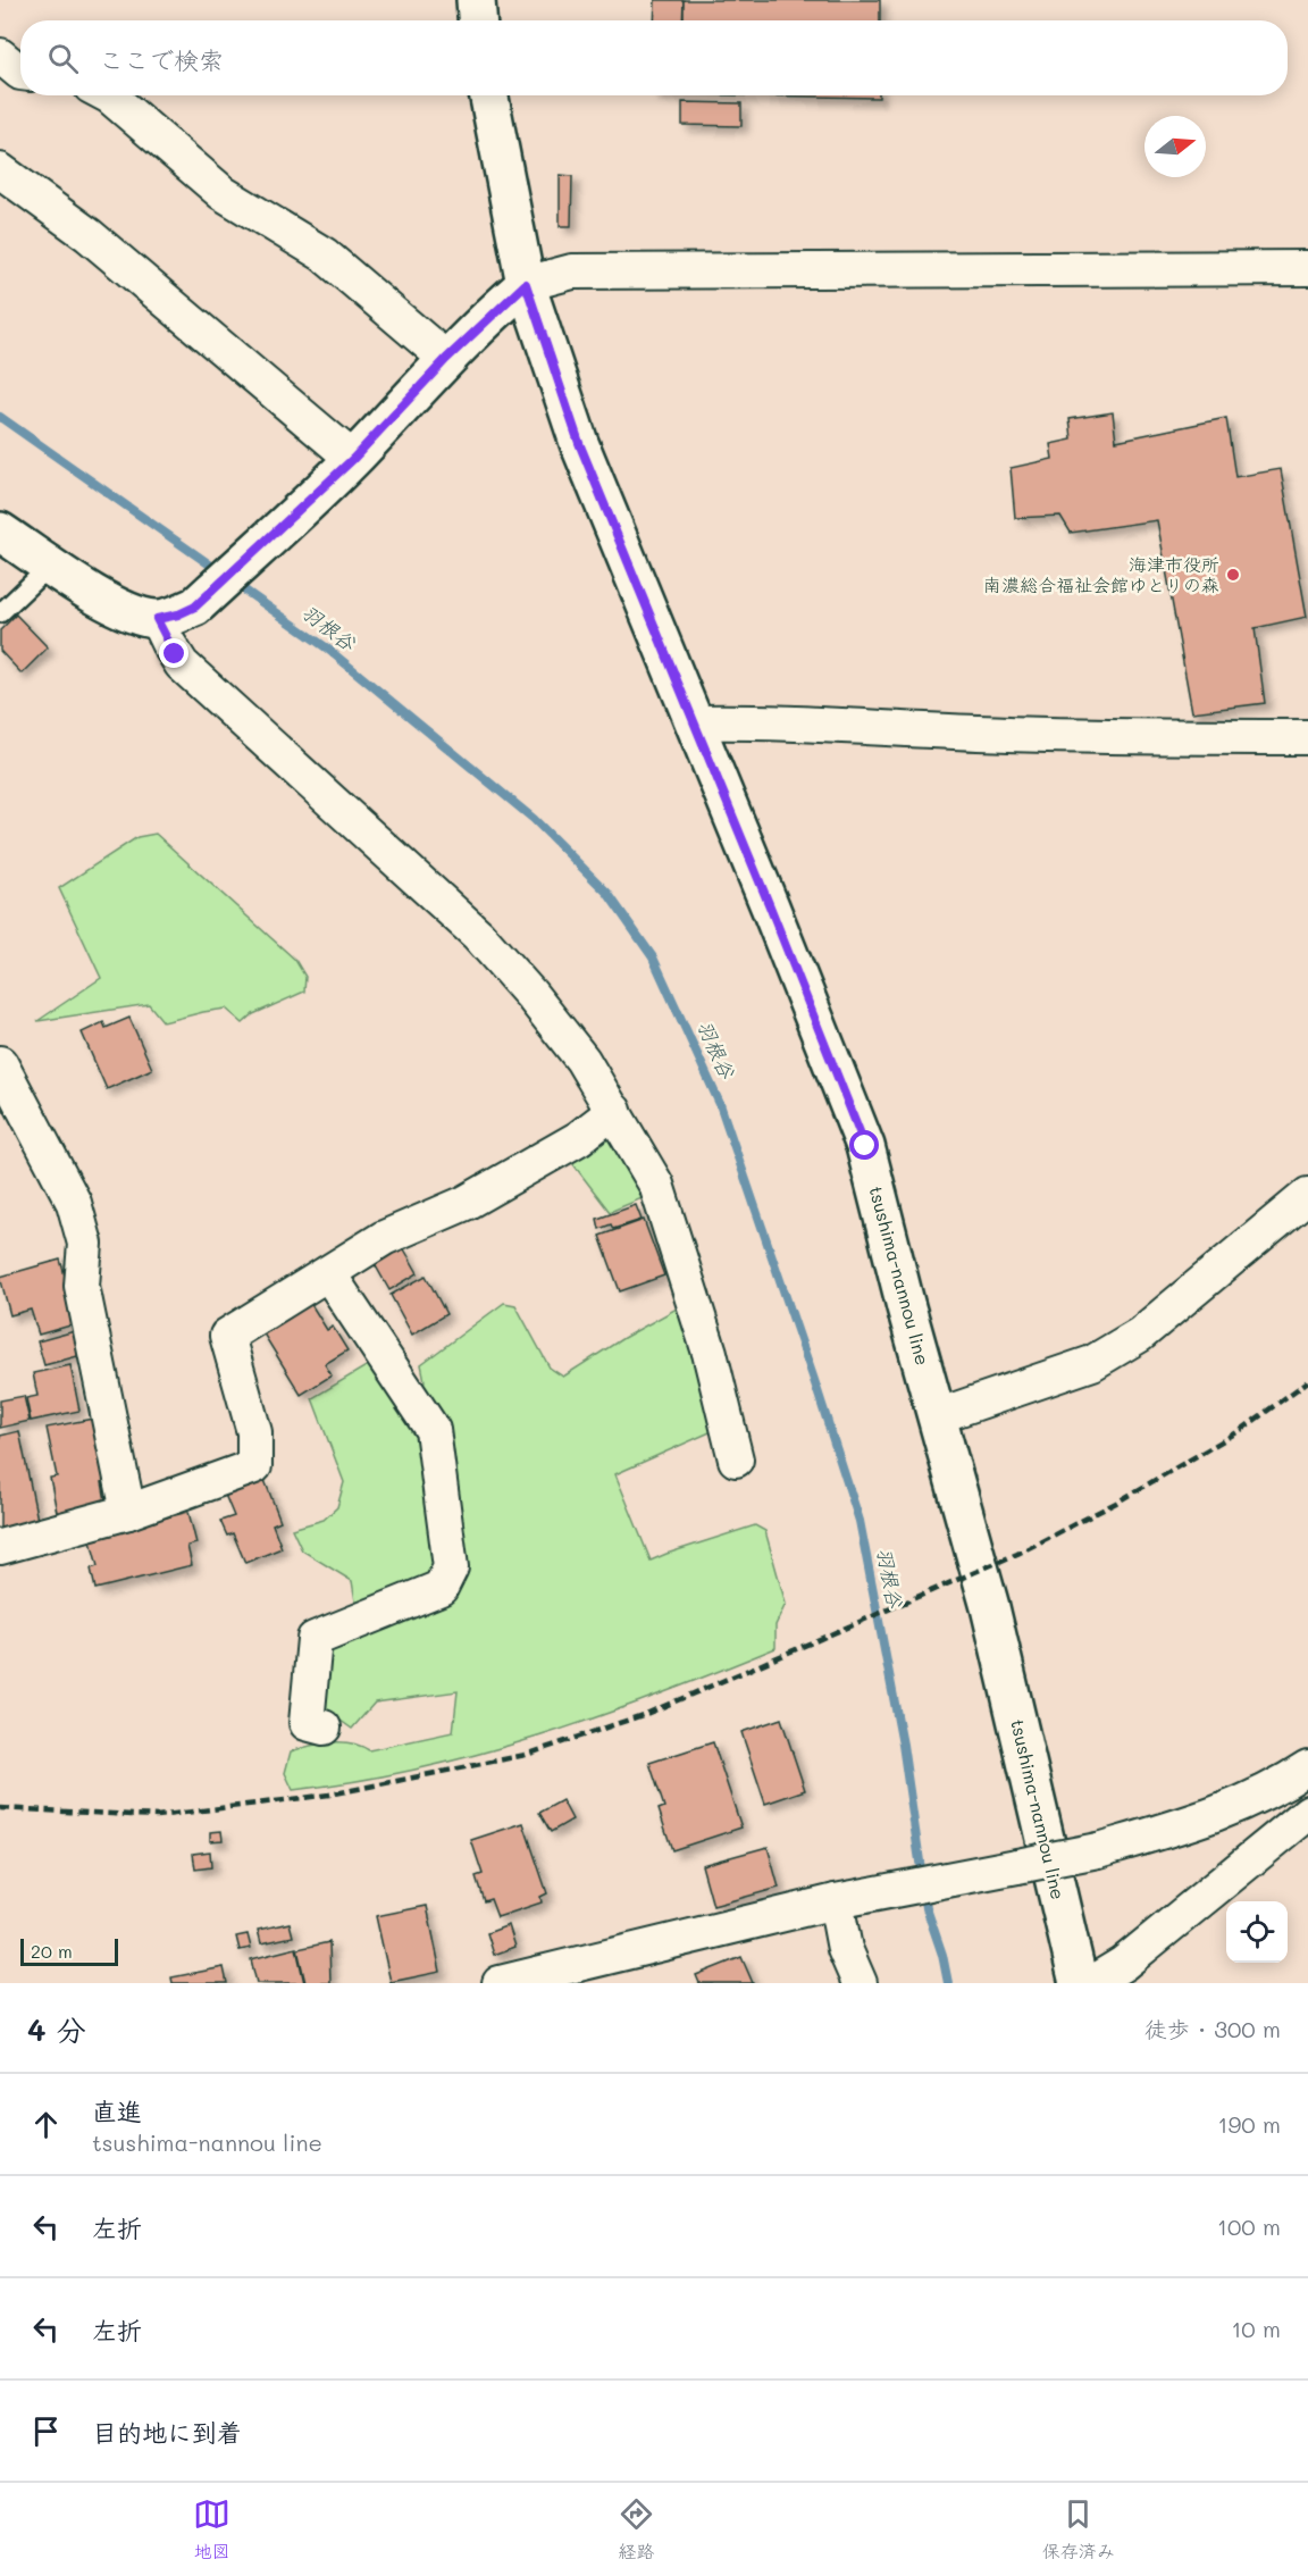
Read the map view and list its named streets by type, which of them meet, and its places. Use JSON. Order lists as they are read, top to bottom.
{
  "streets": {
    "main road": ["tsushima-nannou line"]
  },
  "water": ["羽根谷"],
  "places": ["海津市役所 南濃総合福祉会館ゆとりの森"],
  "scale_bar": "20 m",
  "north": "right",
  "page": {
    "search": "ここで検索",
    "scale": "20 m",
    "heading": ["4 分", "徒歩 · 300 m"],
    "list": [
      ["直進", "tsushima-nannou line", "190 m"],
      ["左折", "100 m"],
      ["左折", "10 m"],
      "目的地に到着"
    ],
    "nav": ["地図", "経路", "保存済み"]
  }
}
